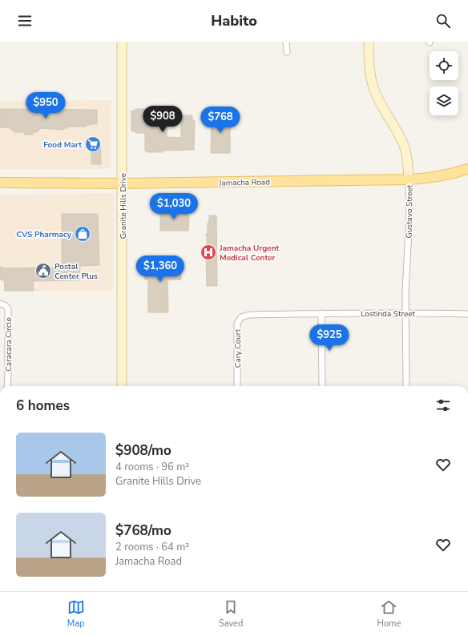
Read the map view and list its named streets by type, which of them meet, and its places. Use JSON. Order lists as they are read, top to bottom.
{
  "streets": {
    "main road": ["Jamacha Road"],
    "street": [
      "Granite Hills Drive",
      "Gustavo Street",
      "Lostinda Street",
      "Caracara Circle",
      "Cary Court"
    ]
  },
  "crossings": [
    ["Jamacha Road", "Granite Hills Drive"],
    ["Jamacha Road", "Gustavo Street"],
    ["Gustavo Street", "Lostinda Street"],
    ["Lostinda Street", "Cary Court"]
  ],
  "places": {
    "supermarket": ["Food Mart"],
    "shop": ["CVS Pharmacy"],
    "hospital": ["Jamacha Urgent Medical Center"],
    "public building": ["Postal Center Plus"]
  },
  "page": {
    "header": "Habito",
    "price": [
      "$950",
      "$908",
      "$768",
      "$1,030",
      "$1,360",
      "$925"
    ],
    "heading": "6 homes",
    "list": [
      {
        "name": "$908/mo",
        "note": "4 rooms · 96 m² · Granite Hills Drive"
      },
      {
        "name": "$768/mo",
        "note": "2 rooms · 64 m² · Jamacha Road"
      }
    ],
    "tabs": ["Map", "Saved", "Home"]
  }
}
